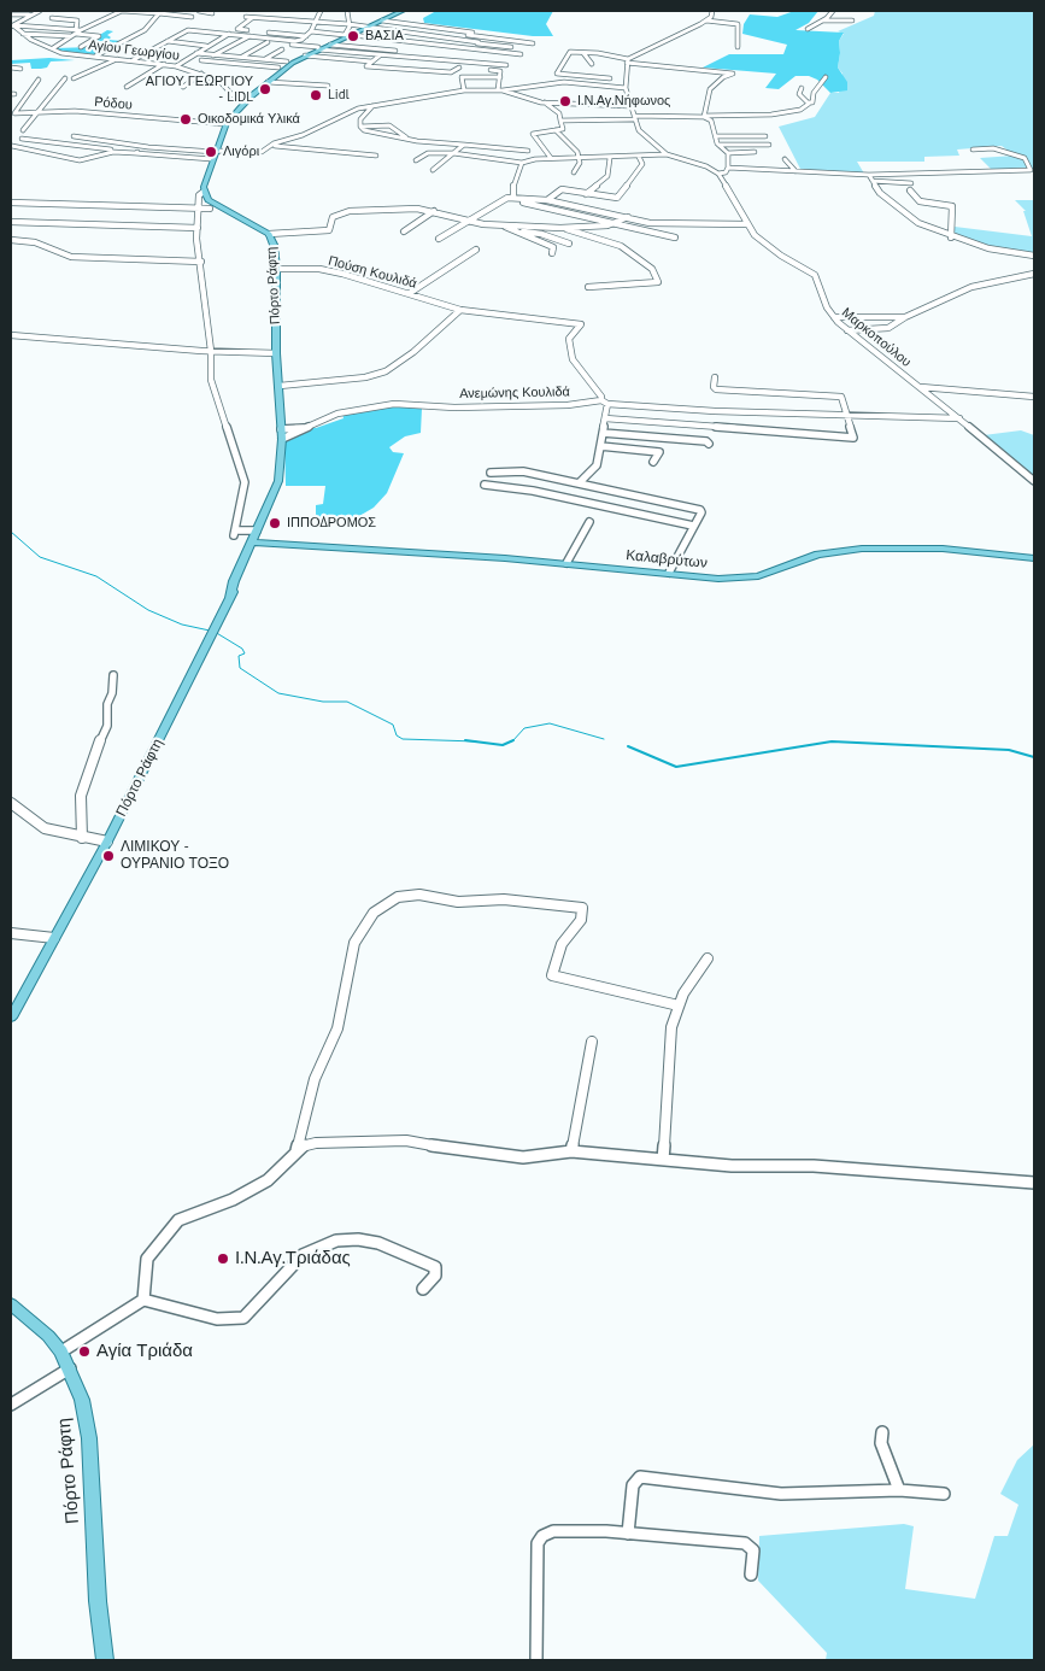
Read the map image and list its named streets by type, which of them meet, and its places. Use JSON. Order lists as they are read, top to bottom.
{
  "streets": {
    "main road": ["Πόρτο Ράφτη", "Καλαβρύτων"],
    "street": [
      "Αγίου Γεωργίου",
      "Ρόδου",
      "Πούση Κουλιδά",
      "Μαρκοπούλου",
      "Ανεμώνης Κουλιδά"
    ]
  },
  "crossings": [
    ["Πούση Κουλιδά", "Πόρτο Ράφτη"],
    ["Πούση Κουλιδά", "Ανεμώνης Κουλιδά"],
    ["Πόρτο Ράφτη", "Ανεμώνης Κουλιδά"],
    ["Πόρτο Ράφτη", "Καλαβρύτων"]
  ],
  "places": [
    "ΒΑΣΙΑ",
    "ΑΓΙΟΥ ΓΕΩΡΓΙΟΥ - LIDL",
    "Lidl",
    "Ι.Ν.Αγ.Νήφωνος",
    "Οικοδομικά Υλικά",
    "Λιγόρι",
    "ΙΠΠΟΔΡΟΜΟΣ",
    "ΛΙΜΙΚΟΥ - ΟΥΡΑΝΙΟ ΤΟΞΟ",
    "Ι.Ν.Αγ.Τριάδας",
    "Αγία Τριάδα"
  ]
}
